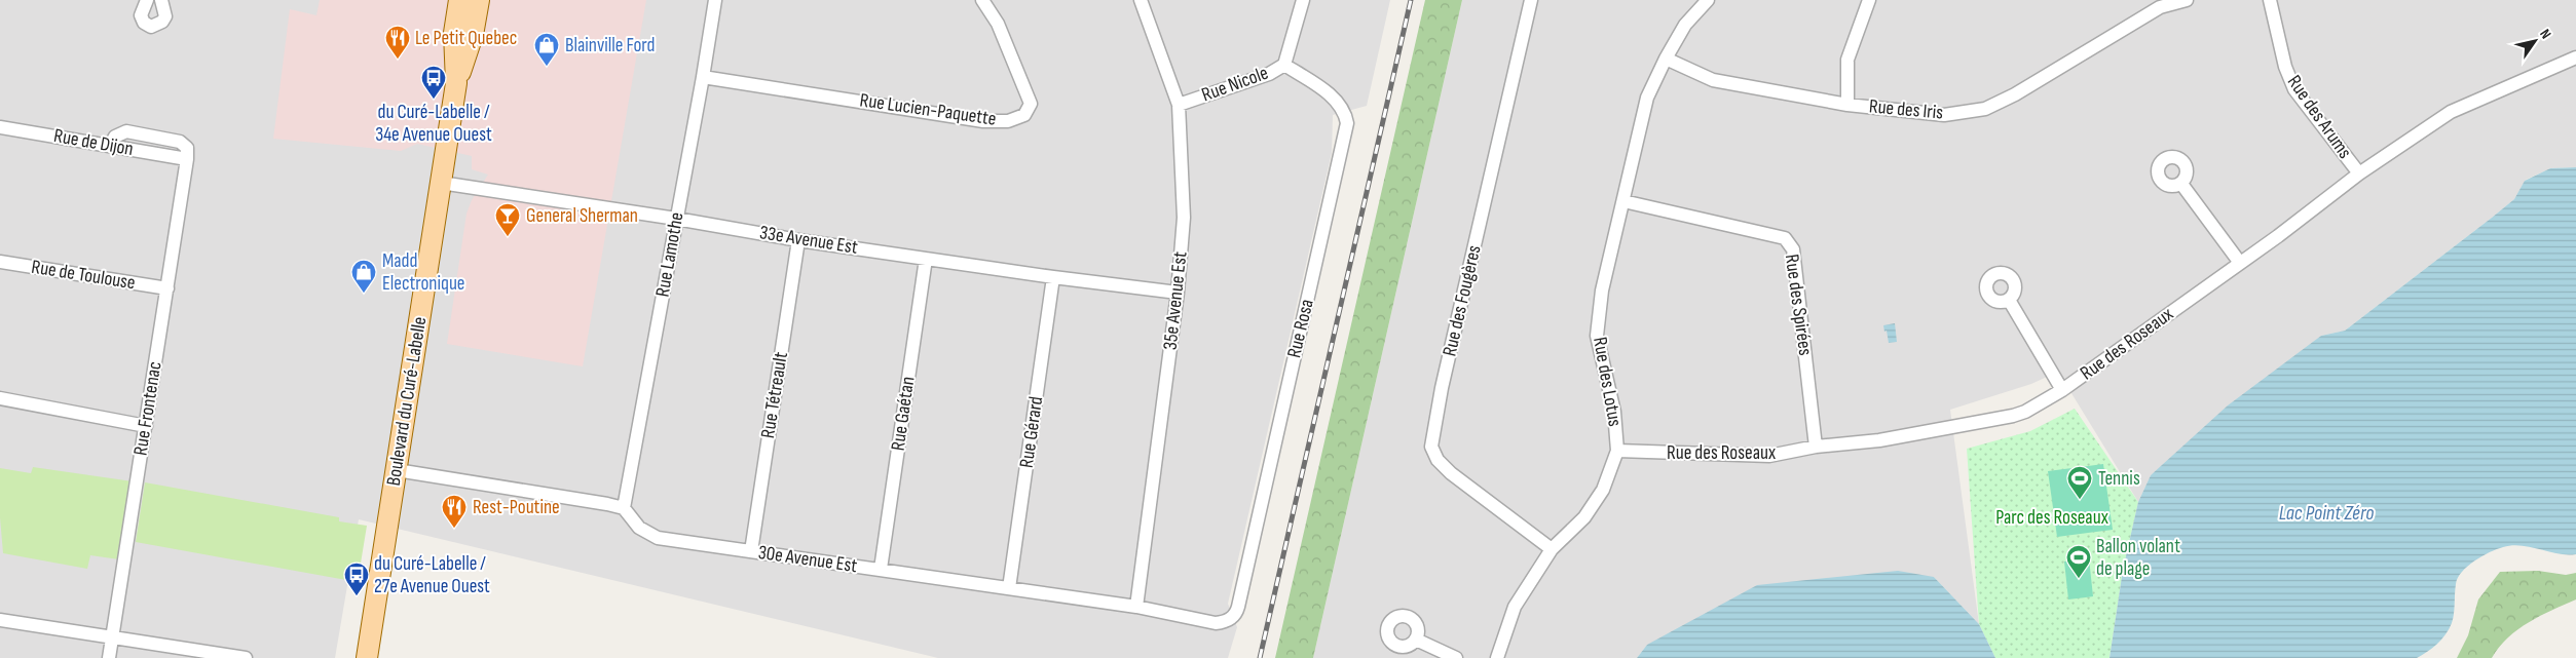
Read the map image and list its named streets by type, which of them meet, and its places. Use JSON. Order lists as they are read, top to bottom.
{
  "streets": {
    "main road": ["Boulevard du Curé-Labelle"],
    "street": [
      "Rue Nicole",
      "Rue Lucien-Paquette",
      "Rue des Iris",
      "Rue des Arums",
      "Rue de Dijon",
      "33e Avenue Est",
      "Rue Lamothe",
      "Rue de Toulouse",
      "35e Avenue Est",
      "Rue des Fougères",
      "Rue des Spirées",
      "Rue Rosa",
      "Rue des Roseaux",
      "Rue des Lotus",
      "Rue Tétreault",
      "Rue Frontenac",
      "Rue Gaétan",
      "Rue Gérard",
      "30e Avenue Est"
    ]
  },
  "crossings": [
    ["Rue Nicole", "35e Avenue Est"],
    ["Rue Nicole", "Rue Rosa"],
    ["Rue Lucien-Paquette", "Rue Lamothe"],
    ["Rue des Iris", "Rue des Lotus"],
    ["Rue des Arums", "Rue des Roseaux"],
    ["Rue de Dijon", "Rue Frontenac"],
    ["33e Avenue Est", "Rue Lamothe"],
    ["33e Avenue Est", "35e Avenue Est"],
    ["33e Avenue Est", "Rue Tétreault"],
    ["33e Avenue Est", "Boulevard du Curé-Labelle"],
    ["33e Avenue Est", "Rue Gaétan"],
    ["33e Avenue Est", "Rue Gérard"],
    ["Rue Lamothe", "30e Avenue Est"],
    ["Rue de Toulouse", "Rue Frontenac"],
    ["35e Avenue Est", "30e Avenue Est"],
    ["Rue des Fougères", "Rue des Lotus"],
    ["Rue des Spirées", "Rue des Roseaux"],
    ["Rue des Spirées", "Rue des Lotus"],
    ["Rue Rosa", "30e Avenue Est"],
    ["Rue des Roseaux", "Rue des Lotus"],
    ["Rue Tétreault", "30e Avenue Est"],
    ["Rue Gaétan", "30e Avenue Est"],
    ["Rue Gérard", "30e Avenue Est"]
  ],
  "water": ["Lac Point Zéro"],
  "parks": ["Parc des Roseaux"],
  "places": {
    "restaurant": ["Le Petit Quebec", "Rest-Poutine"],
    "shop": ["Blainville Ford", "Madd Electronique"],
    "bus stop": ["du Curé-Labelle / 34e Avenue Ouest", "du Curé-Labelle / 27e Avenue Ouest"],
    "bar": ["General Sherman"],
    "sports": ["Tennis", "Ballon volant de plage"]
  },
  "north": "top right"
}
